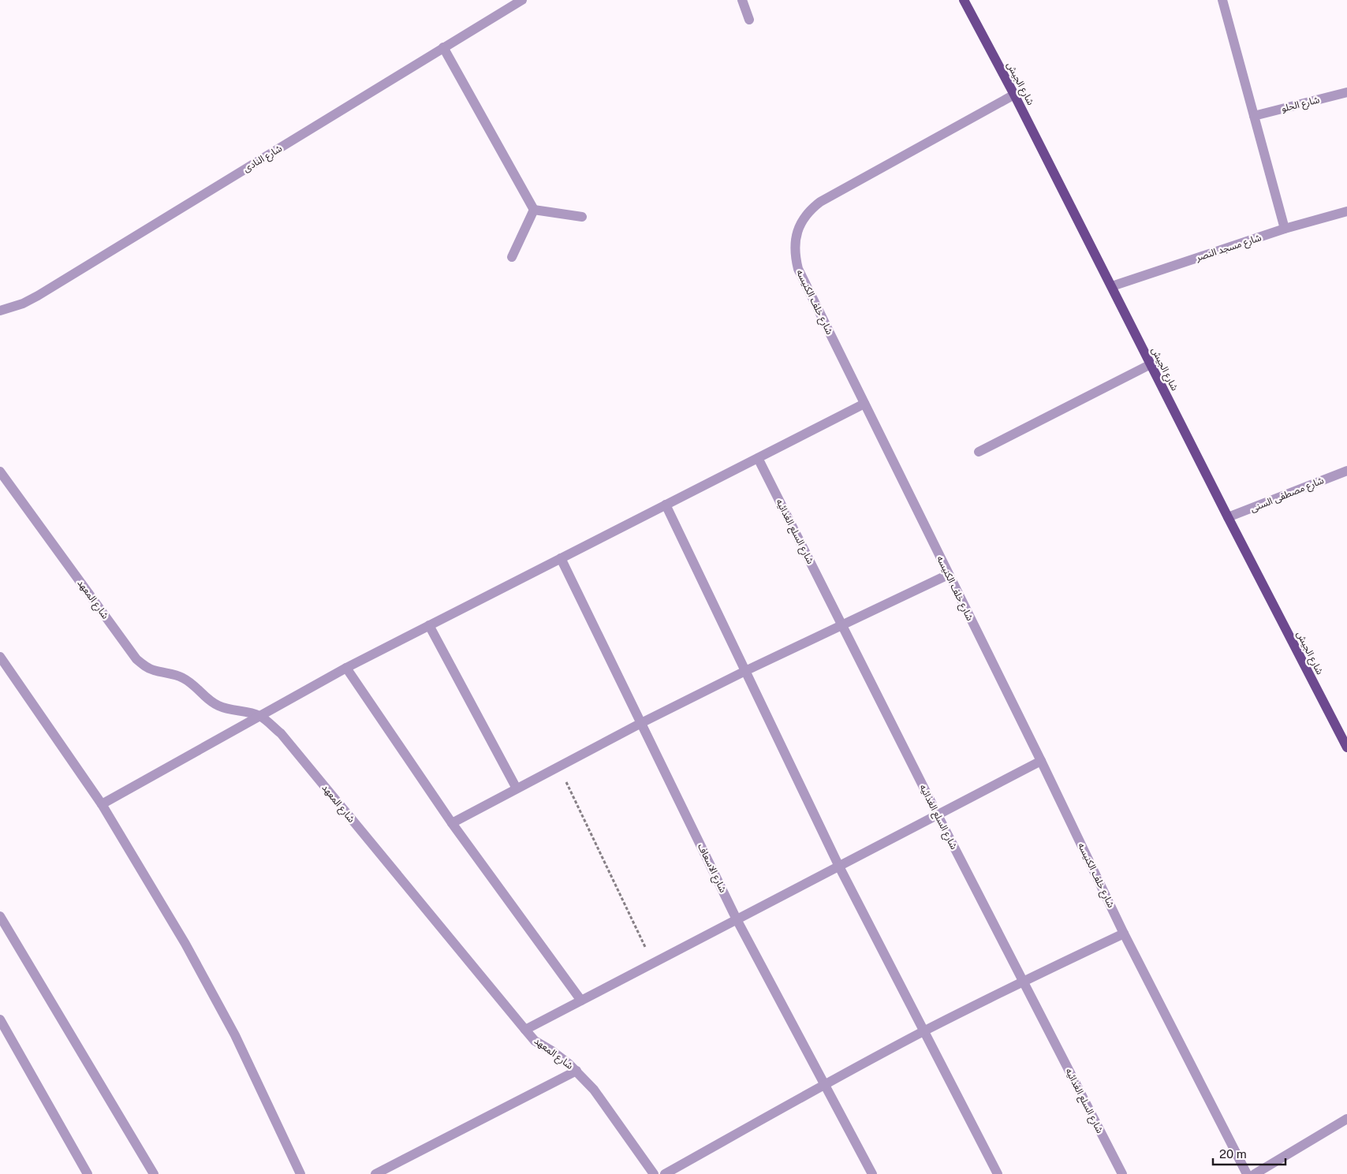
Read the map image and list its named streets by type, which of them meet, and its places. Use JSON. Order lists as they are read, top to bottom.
{
  "streets": {
    "main road": ["شارع الجيش"],
    "street": [
      "شارع الحلو",
      "شارع النادى",
      "شارع مسجد النصر",
      "شارع خلف الكنيسه",
      "شارع مصطفى السنى",
      "شارع السلع الغذائيه",
      "شارع المعهد",
      "شارع الاسعاف"
    ]
  },
  "crossings": [
    ["شارع الجيش", "شارع مسجد النصر"],
    ["شارع الجيش", "شارع خلف الكنيسه"],
    ["شارع الجيش", "شارع مصطفى السنى"]
  ],
  "scale_bar": "20 m"
}
